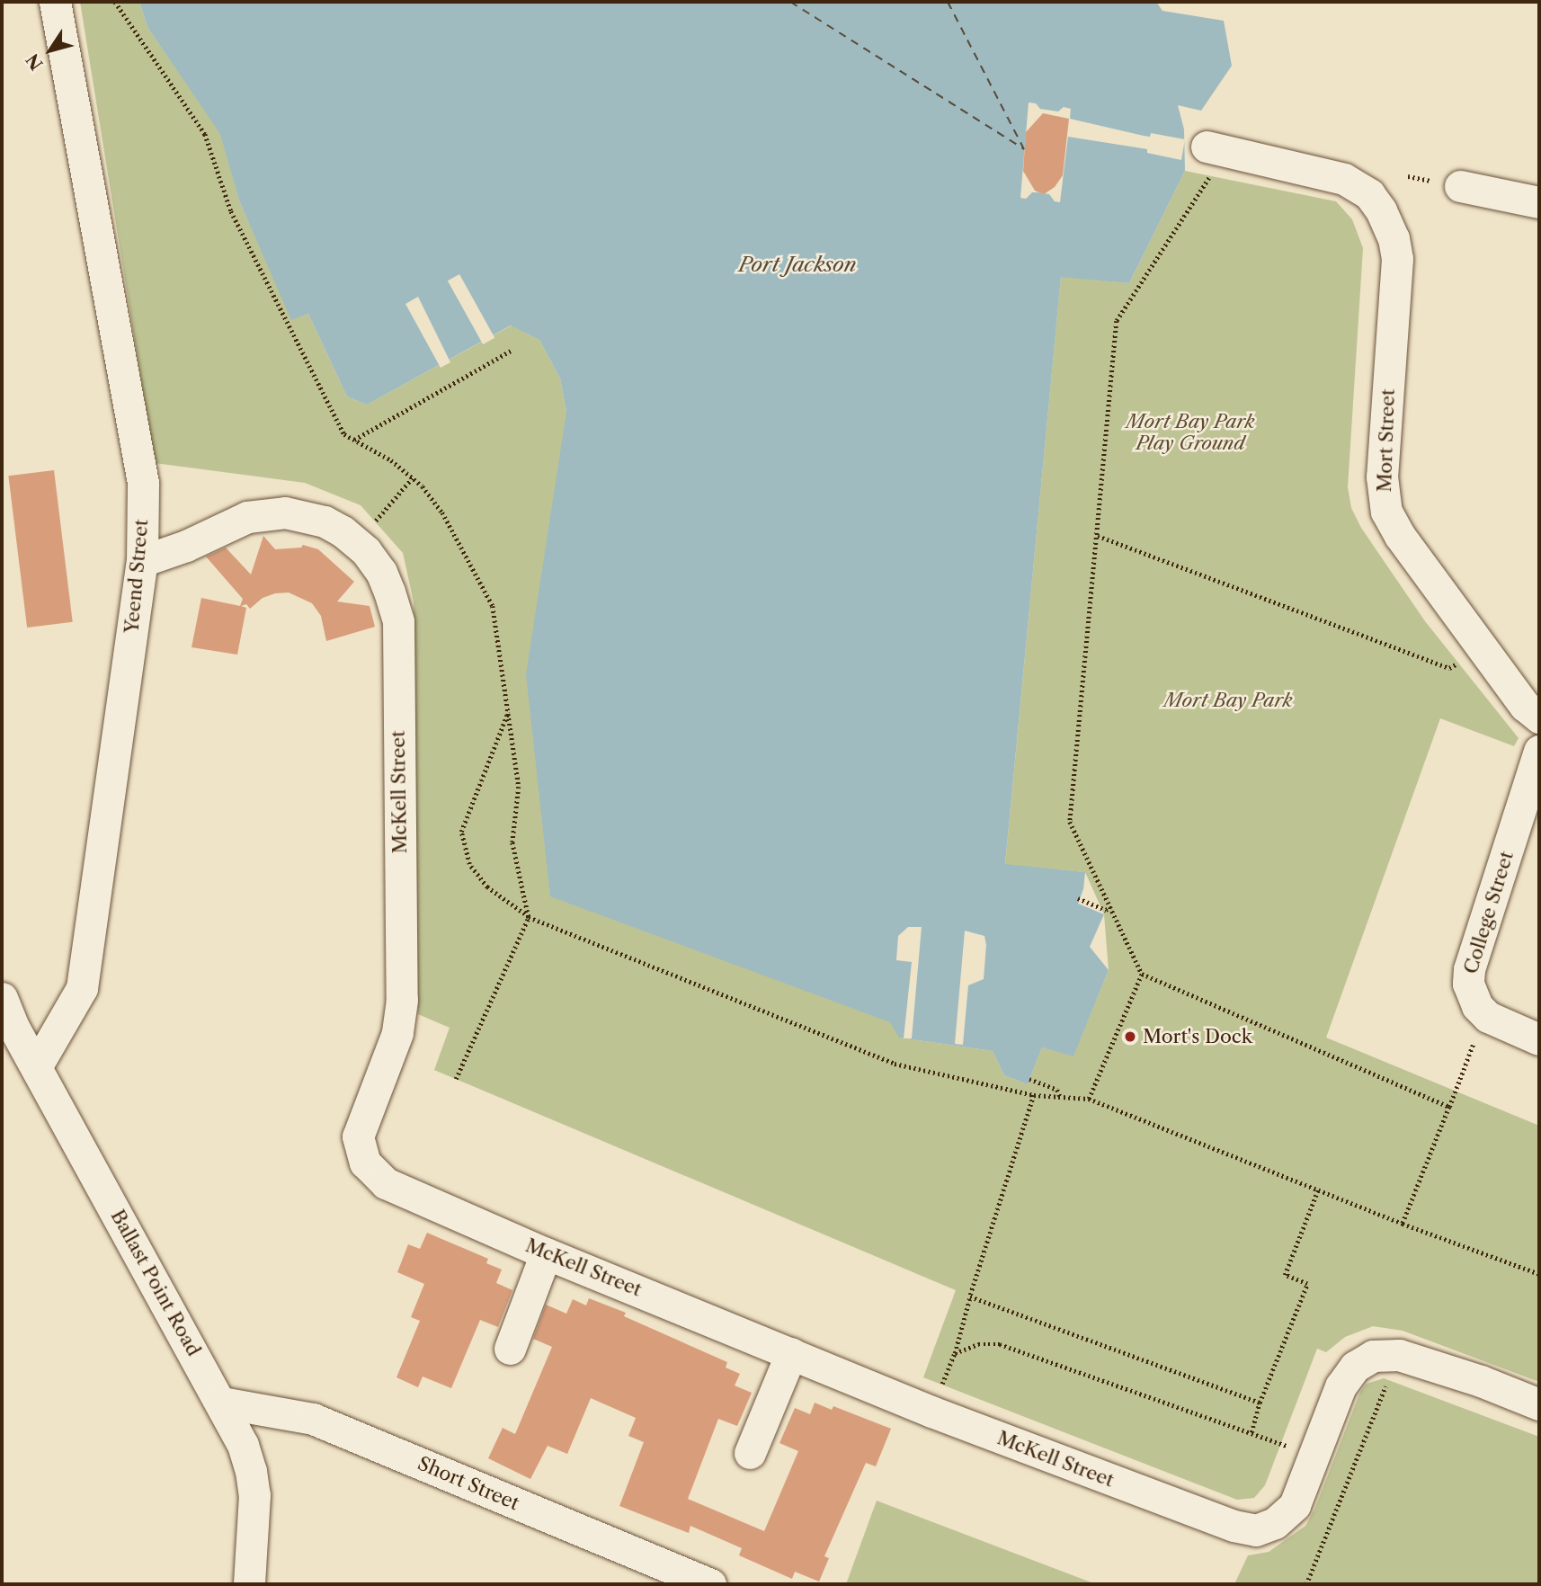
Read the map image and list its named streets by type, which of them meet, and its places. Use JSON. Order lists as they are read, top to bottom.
{
  "streets": {
    "street": [
      "Mort Street",
      "Yeend Street",
      "McKell Street",
      "College Street",
      "Ballast Point Road",
      "Short Street"
    ]
  },
  "crossings": [
    ["Yeend Street", "McKell Street"],
    ["Yeend Street", "Ballast Point Road"],
    ["Ballast Point Road", "Short Street"]
  ],
  "water": ["Port Jackson"],
  "parks": ["Mort Bay Park Play Ground", "Mort Bay Park"],
  "places": ["Mort's Dock"],
  "north": "bottom left"
}
